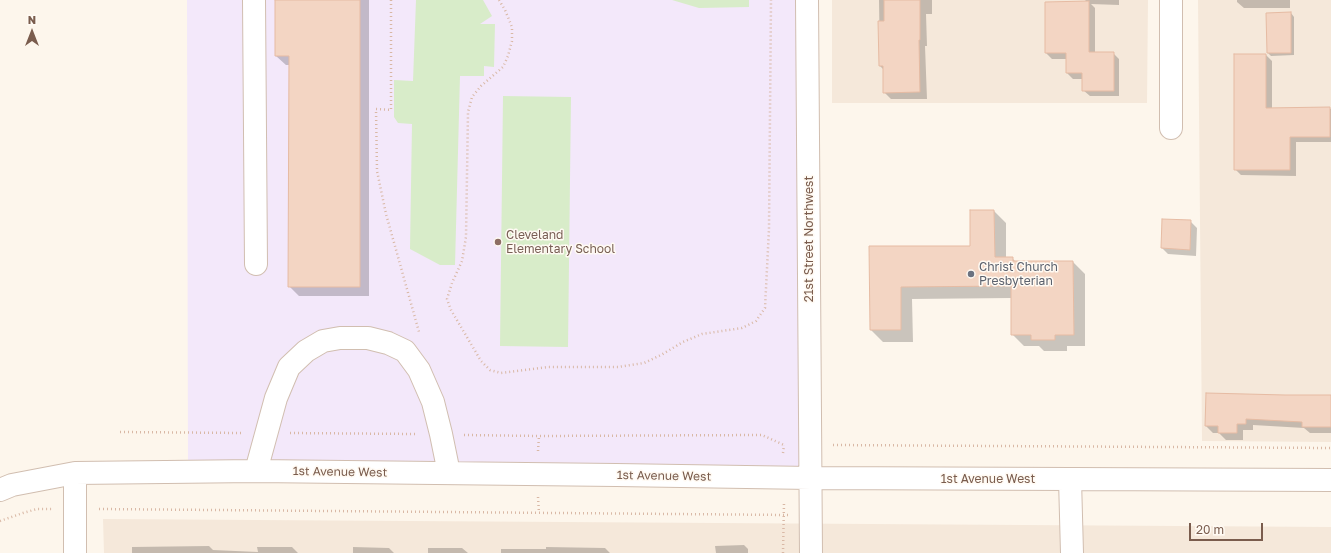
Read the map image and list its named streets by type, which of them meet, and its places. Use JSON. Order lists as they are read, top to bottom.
{
  "streets": {
    "street": ["21st Street Northwest", "1st Avenue West"]
  },
  "crossings": [
    ["21st Street Northwest", "1st Avenue West"]
  ],
  "places": ["Cleveland Elementary School", "Christ Church Presbyterian"],
  "scale_bar": "20 m",
  "north": "top"
}
